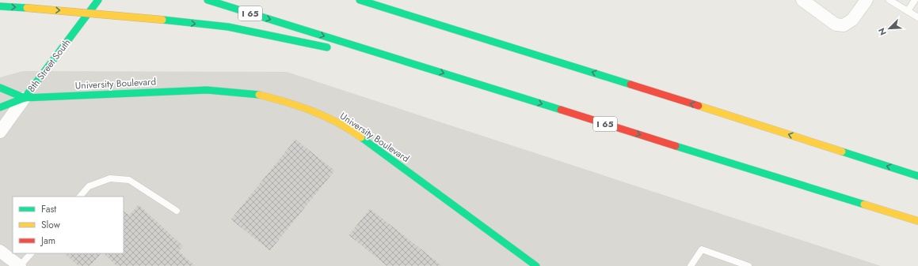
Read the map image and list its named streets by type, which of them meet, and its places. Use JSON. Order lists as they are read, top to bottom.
{
  "streets": {
    "main road": ["I 65", "8th Street South", "University Boulevard"]
  },
  "crossings": [
    ["8th Street South", "University Boulevard"]
  ],
  "legend": ["Fast", "Slow", "Jam"],
  "north": "bottom left"
}
